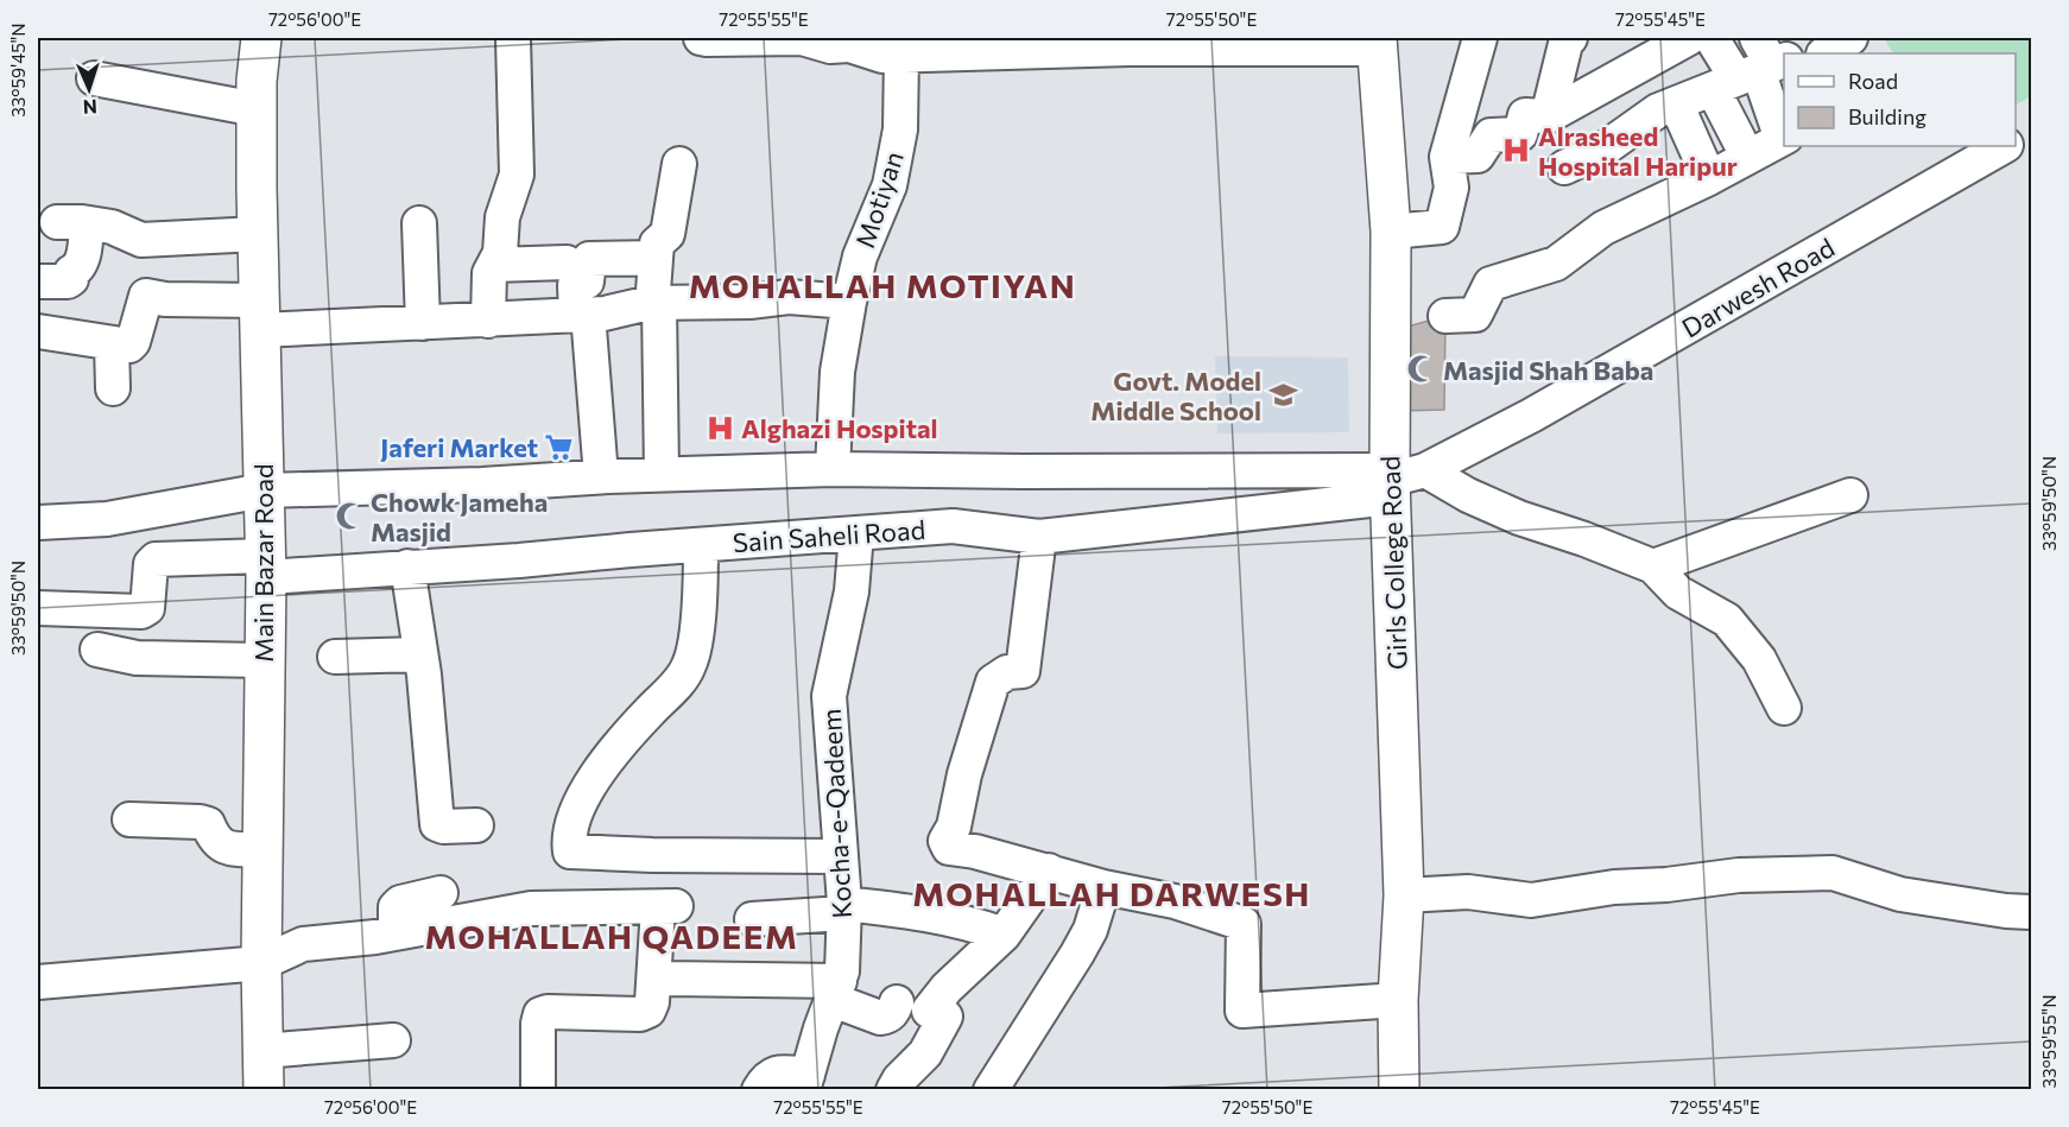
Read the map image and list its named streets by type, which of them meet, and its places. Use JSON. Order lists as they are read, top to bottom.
{
  "streets": {
    "main road": ["Main Bazar Road", "Girls College Road"],
    "street": [
      "Motiyan",
      "Darwesh Road",
      "Sain Saheli Road",
      "Kocha-e-Qadeem"
    ]
  },
  "crossings": [
    ["Darwesh Road", "Sain Saheli Road"],
    ["Darwesh Road", "Girls College Road"],
    ["Sain Saheli Road", "Main Bazar Road"],
    ["Sain Saheli Road", "Girls College Road"],
    ["Sain Saheli Road", "Kocha-e-Qadeem"]
  ],
  "districts": ["MOHALLAH MOTIYAN", "MOHALLAH DARWESH", "MOHALLAH QADEEM"],
  "places": {
    "hospital": ["Alrasheed Hospital Haripur", "Alghazi Hospital"],
    "mosque": ["Masjid Shah Baba", "Chowk Jameha Masjid"],
    "school or university": ["Govt. Model Middle School"],
    "supermarket": ["Jaferi Market"]
  },
  "legend": ["Road", "Building"],
  "north": "bottom",
  "coordinates": [
    "72°56'00\"E",
    "72°55'55\"E",
    "72°55'50\"E",
    "72°55'45\"E",
    "33°59'45\"N",
    "33°59'50\"N",
    "33°59'55\"N"
  ]
}
